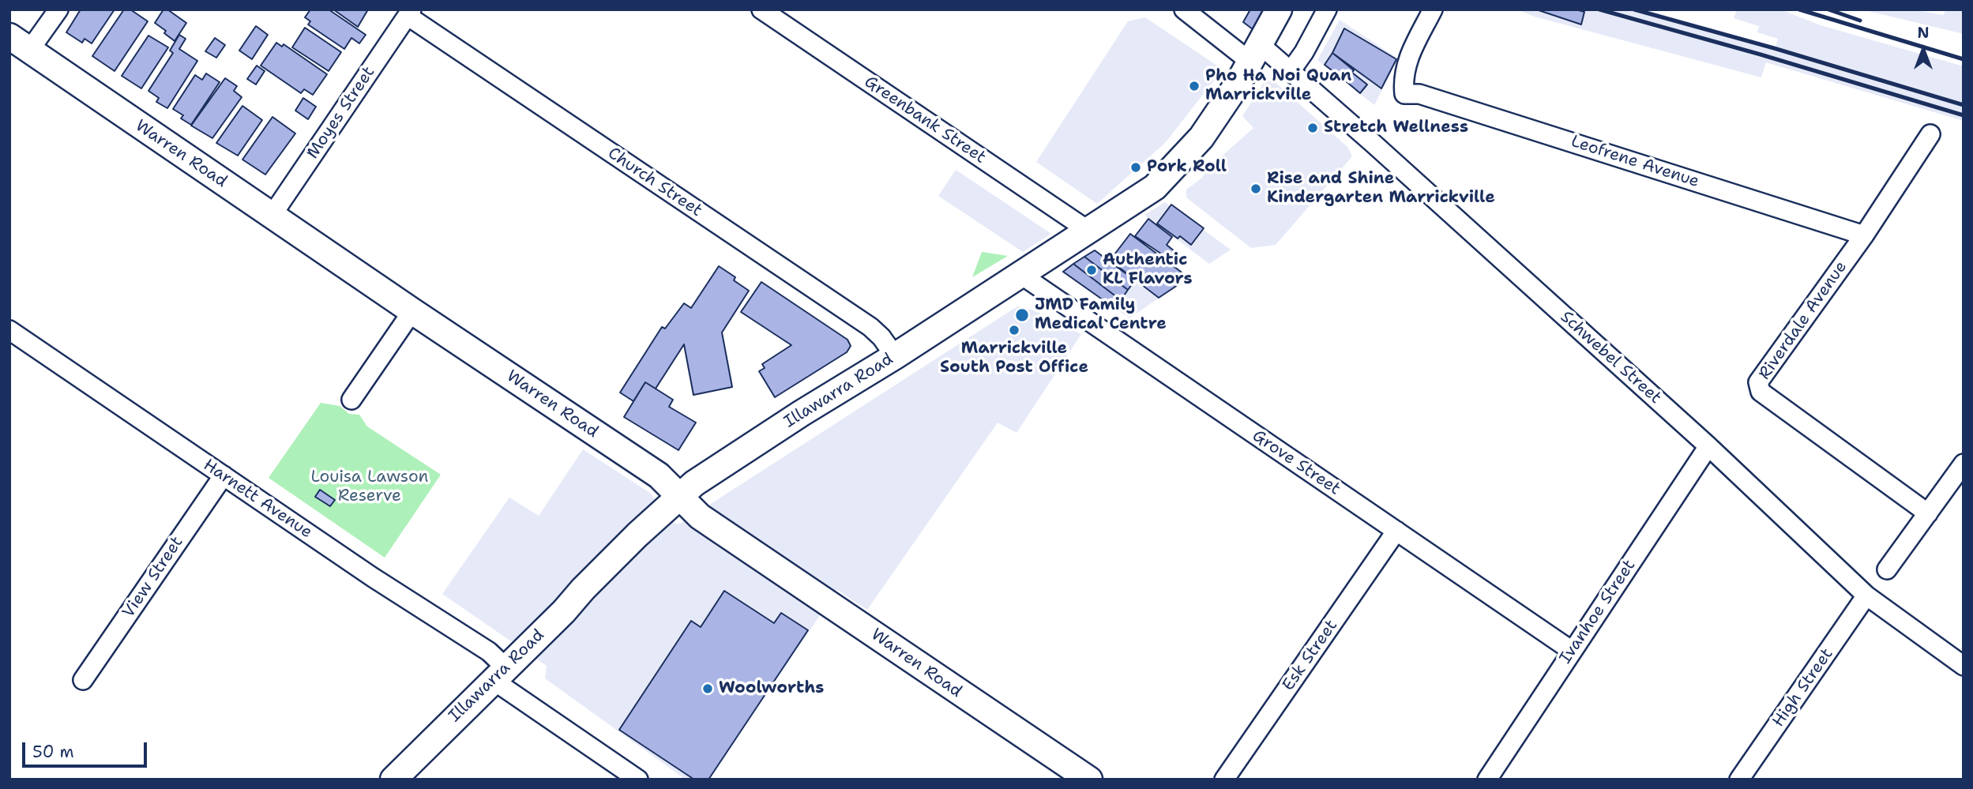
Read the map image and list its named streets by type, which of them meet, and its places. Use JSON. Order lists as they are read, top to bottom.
{
  "streets": {
    "street": [
      "Moyes Street",
      "Greenbank Street",
      "Warren Road",
      "Leofrene Avenue",
      "Church Street",
      "Riverdale Avenue",
      "Schwebel Street",
      "Illawarra Road",
      "Grove Street",
      "Harnett Avenue",
      "View Street",
      "Ivanhoe Street",
      "Esk Street",
      "High Street"
    ]
  },
  "crossings": [
    ["Moyes Street", "Warren Road"],
    ["Moyes Street", "Church Street"],
    ["Greenbank Street", "Illawarra Road"],
    ["Warren Road", "Illawarra Road"],
    ["Leofrene Avenue", "Riverdale Avenue"],
    ["Church Street", "Illawarra Road"],
    ["Schwebel Street", "Illawarra Road"],
    ["Schwebel Street", "Ivanhoe Street"],
    ["Schwebel Street", "High Street"],
    ["Illawarra Road", "Grove Street"],
    ["Illawarra Road", "Harnett Avenue"],
    ["Grove Street", "Ivanhoe Street"],
    ["Grove Street", "Esk Street"],
    ["Harnett Avenue", "View Street"]
  ],
  "parks": ["Louisa Lawson Reserve"],
  "places": [
    "Pho Ha Noi Quan Marrickville",
    "Stretch Wellness",
    "Pork Roll",
    "Rise and Shine Kindergarten Marrickville",
    "Authentic KL Flavors",
    "JMD Family Medical Centre",
    "Marrickville South Post Office",
    "Woolworths"
  ],
  "scale_bar": "50 m",
  "north": "top"
}
